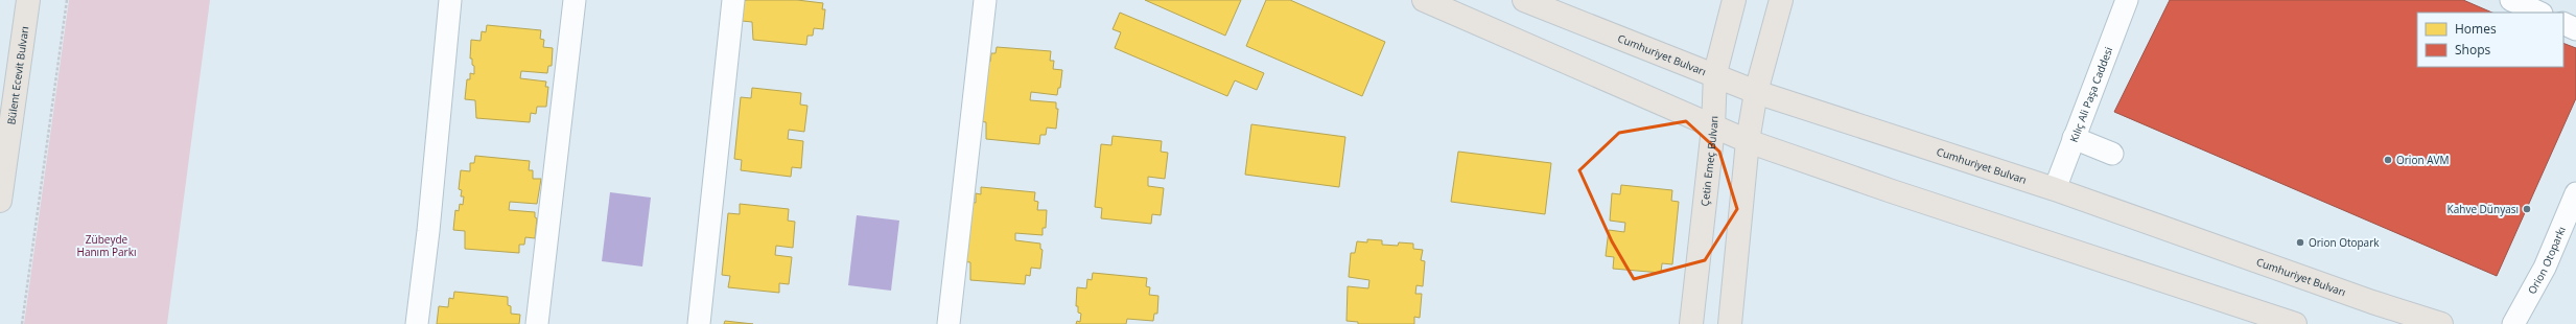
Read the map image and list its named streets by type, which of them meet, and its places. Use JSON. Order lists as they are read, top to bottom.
{
  "streets": {
    "main road": ["Cumhuriyet Bulvarı", "Bülent Ecevit Bulvarı", "Çetin Emeç Bulvarı"],
    "street": ["Kılıç Ali Paşa Caddesi", "Orion Otoparkı"]
  },
  "crossings": [
    ["Cumhuriyet Bulvarı", "Kılıç Ali Paşa Caddesi"],
    ["Cumhuriyet Bulvarı", "Çetin Emeç Bulvarı"]
  ],
  "parks": ["Zübeyde Hanım Parkı"],
  "places": ["Orion AVM", "Kahve Dünyası", "Orion Otopark"],
  "legend": ["Homes", "Shops"]
}
